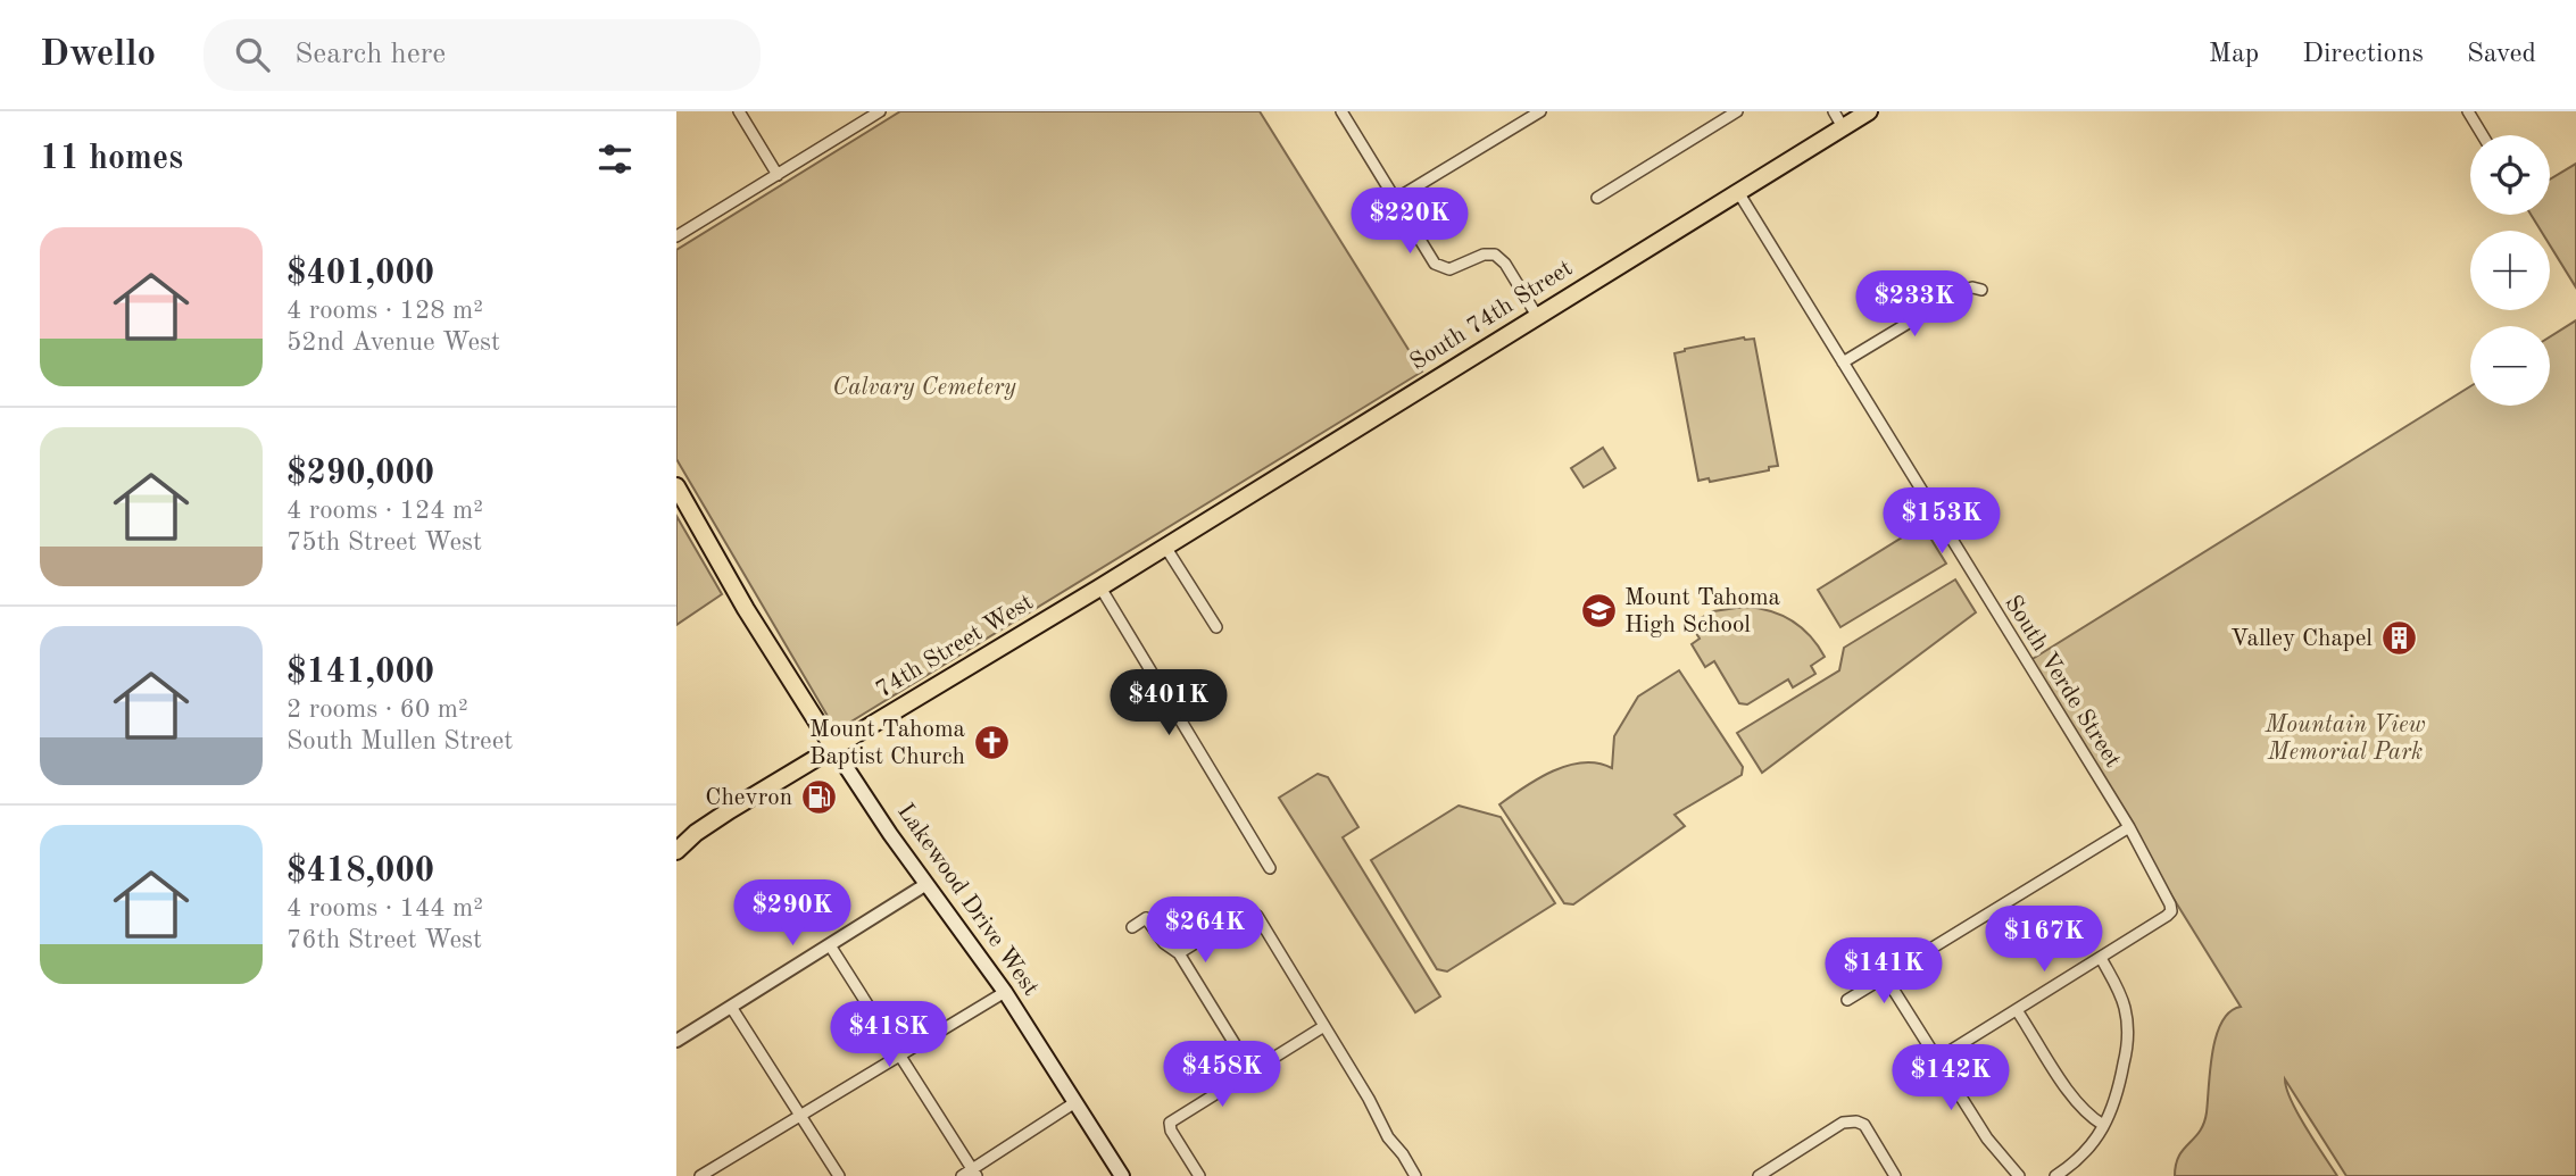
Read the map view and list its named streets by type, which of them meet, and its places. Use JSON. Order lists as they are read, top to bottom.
{
  "streets": {
    "main road": ["South 74th Street", "74th Street West", "Lakewood Drive West"],
    "street": ["South Verde Street"]
  },
  "crossings": [
    ["South 74th Street", "74th Street West"],
    ["South 74th Street", "South Verde Street"],
    ["74th Street West", "Lakewood Drive West"]
  ],
  "parks": ["Calvary Cemetery", "Mountain View Memorial Park"],
  "places": {
    "school or university": ["Mount Tahoma High School"],
    "building": ["Valley Chapel"],
    "church": ["Mount Tahoma Baptist Church"],
    "fuel station": ["Chevron"]
  },
  "page": {
    "header": "Dwello",
    "search": "Search here",
    "nav": ["Map", "Directions", "Saved"],
    "heading": "11 homes",
    "map_buttons": ["+", "−"],
    "price": [
      "$220K",
      "$233K",
      "$153K",
      "$401K",
      "$290K",
      "$264K",
      "$167K",
      "$141K",
      "$418K",
      "$458K",
      "$142K"
    ],
    "list": [
      {
        "name": "$401,000",
        "note": "4 rooms · 128 m² · 52nd Avenue West"
      },
      {
        "name": "$290,000",
        "note": "4 rooms · 124 m² · 75th Street West"
      },
      {
        "name": "$141,000",
        "note": "2 rooms · 60 m² · South Mullen Street"
      },
      {
        "name": "$418,000",
        "note": "4 rooms · 144 m² · 76th Street West"
      }
    ]
  }
}
